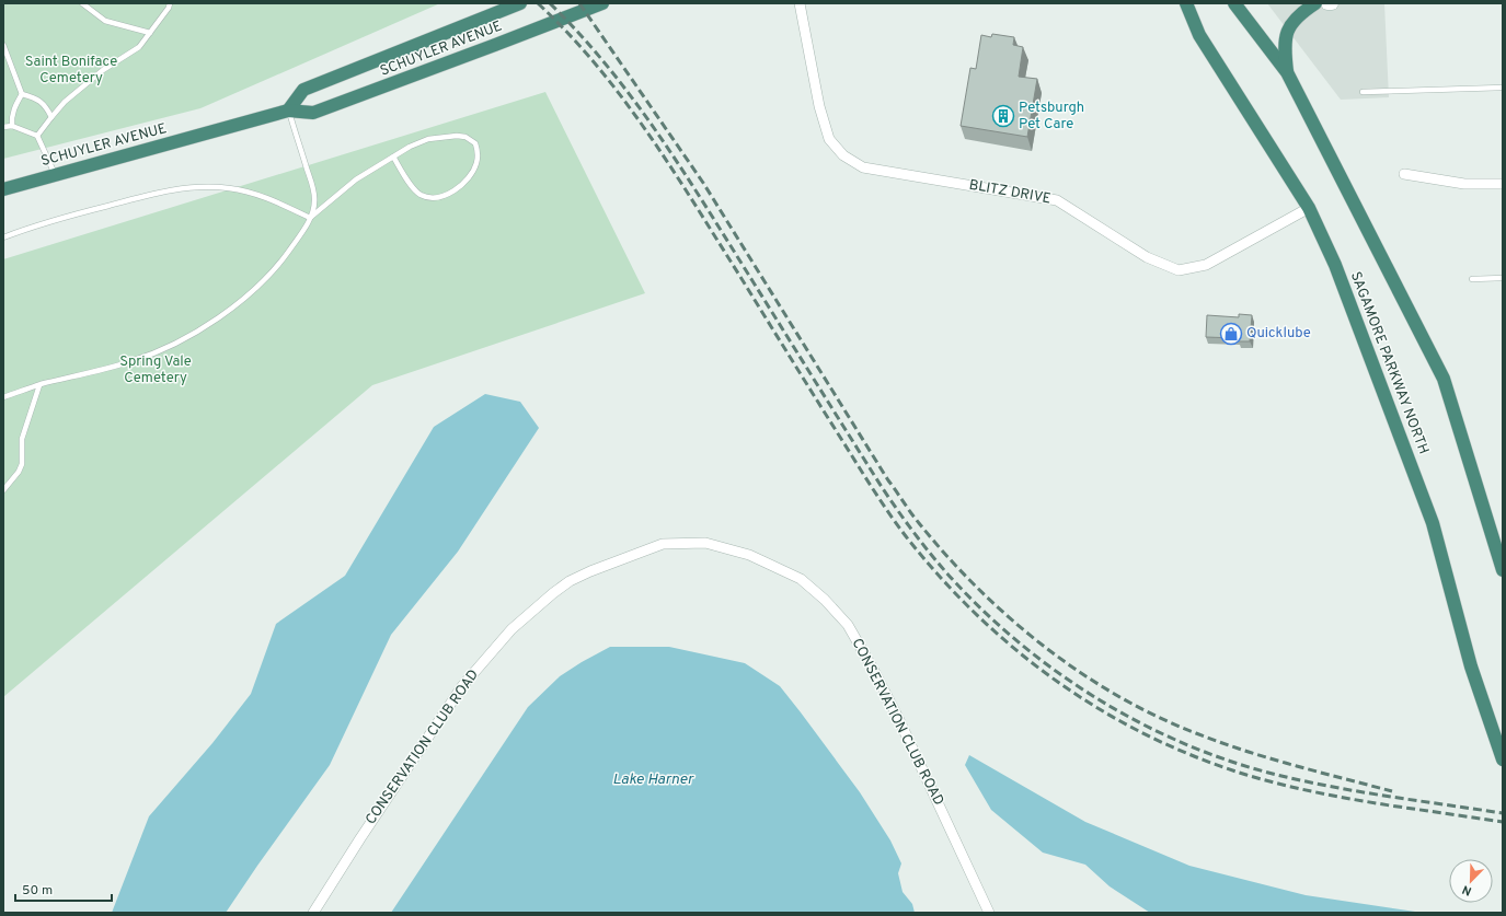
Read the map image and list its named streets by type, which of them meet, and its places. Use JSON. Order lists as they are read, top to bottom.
{
  "streets": {
    "highway": ["SCHUYLER AVENUE", "SAGAMORE PARKWAY NORTH"],
    "street": ["BLITZ DRIVE", "CONSERVATION CLUB ROAD"]
  },
  "crossings": [
    ["BLITZ DRIVE", "SAGAMORE PARKWAY NORTH"]
  ],
  "water": ["Lake Harner"],
  "parks": ["Saint Boniface Cemetery", "Spring Vale Cemetery"],
  "places": {
    "building": ["Petsburgh Pet Care"],
    "shop": ["Quicklube"]
  },
  "scale_bar": "50 m",
  "north": "bottom left"
}
